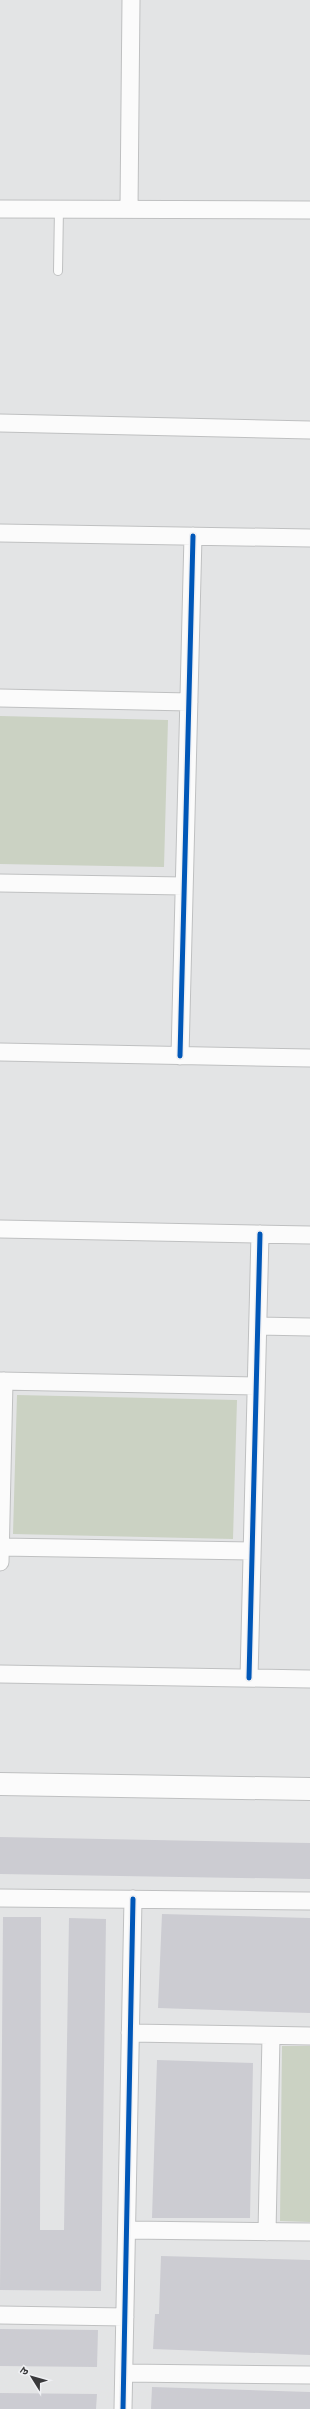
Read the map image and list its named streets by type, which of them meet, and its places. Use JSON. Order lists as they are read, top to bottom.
{
  "north": "top left"
}
